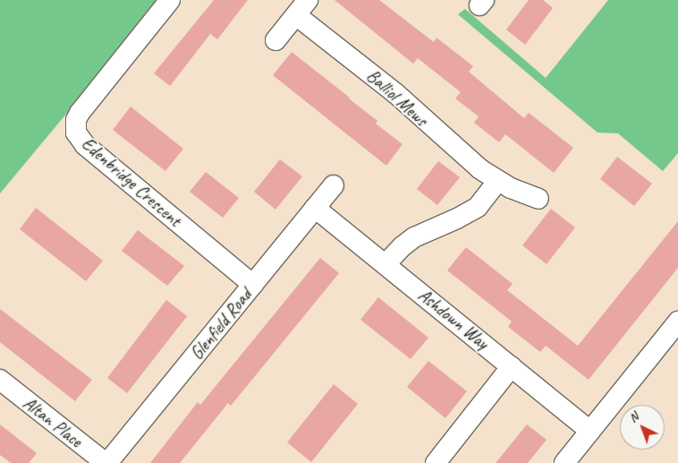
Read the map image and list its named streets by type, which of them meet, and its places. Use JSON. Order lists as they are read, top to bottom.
{
  "streets": {
    "street": [
      "Balliol Mews",
      "Edenbridge Crescent",
      "Ashdown Way",
      "Glenfield Road",
      "Altan Place"
    ]
  },
  "crossings": [
    ["Edenbridge Crescent", "Glenfield Road"],
    ["Ashdown Way", "Glenfield Road"],
    ["Glenfield Road", "Altan Place"]
  ],
  "north": "top left"
}
